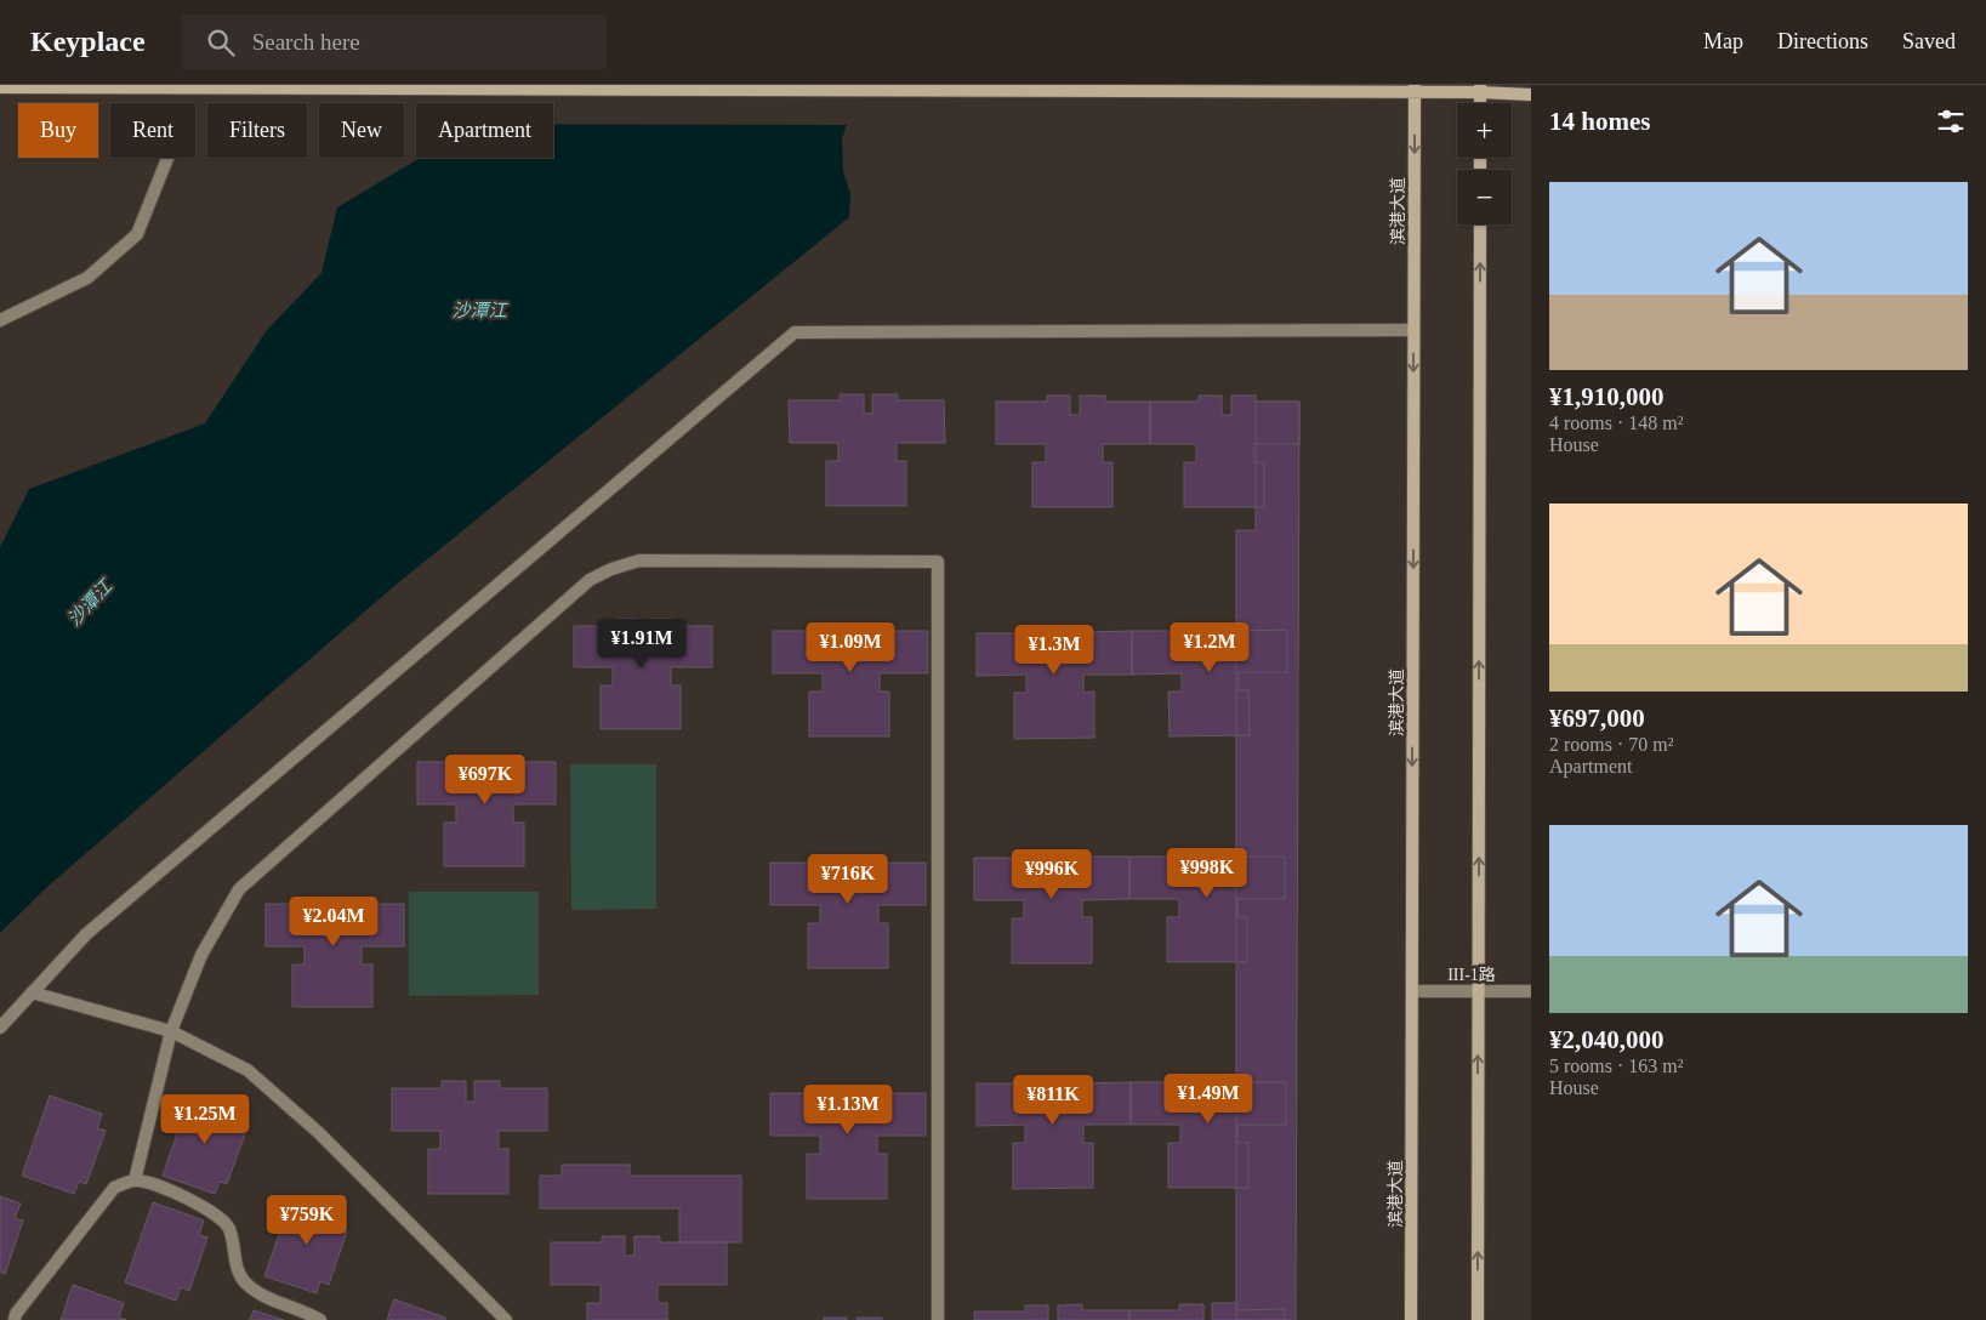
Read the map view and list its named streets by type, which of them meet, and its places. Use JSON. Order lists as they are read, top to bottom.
{
  "streets": {
    "main road": ["滨港大道"],
    "street": ["III-1路"]
  },
  "crossings": [
    ["滨港大道", "III-1路"]
  ],
  "water": ["沙潭江"],
  "page": {
    "header": "Keyplace",
    "search": "Search here",
    "nav": ["Map", "Directions", "Saved"],
    "heading": "14 homes",
    "map_buttons": ["+", "−"],
    "chip": [
      "Buy",
      "Rent",
      "Filters",
      "New",
      "Apartment"
    ],
    "list": [
      {
        "name": "¥1,910,000",
        "note": "4 rooms · 148 m² · House"
      },
      {
        "name": "¥697,000",
        "note": "2 rooms · 70 m² · Apartment"
      },
      {
        "name": "¥2,040,000",
        "note": "5 rooms · 163 m² · House"
      }
    ],
    "price": [
      "¥1.91M",
      "¥1.09M",
      "¥1.2M",
      "¥1.3M",
      "¥697K",
      "¥998K",
      "¥996K",
      "¥716K",
      "¥2.04M",
      "¥1.49M",
      "¥811K",
      "¥1.13M",
      "¥1.25M",
      "¥759K"
    ]
  }
}
